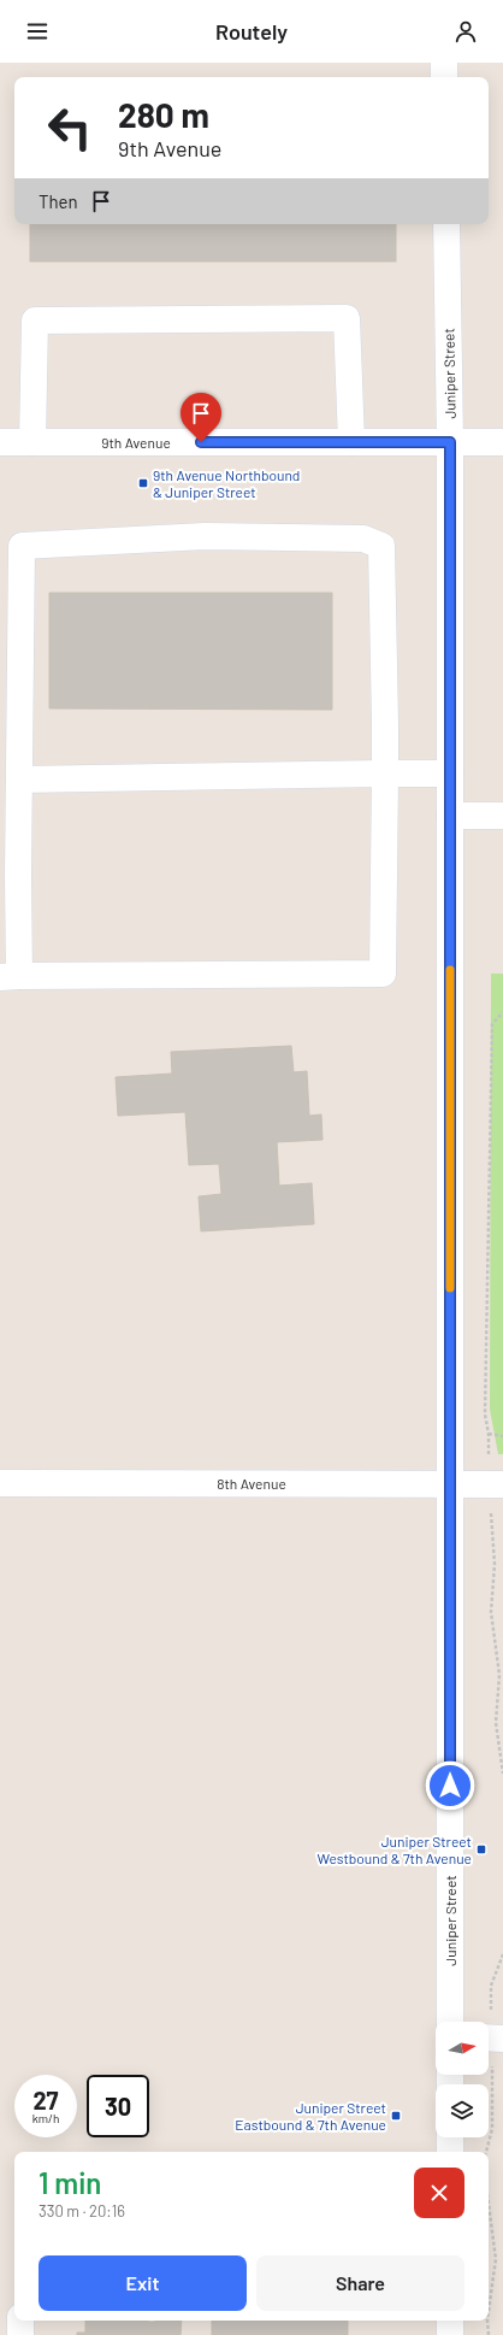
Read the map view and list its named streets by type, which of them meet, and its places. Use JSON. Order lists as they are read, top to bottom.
{
  "streets": {
    "street": ["Juniper Street", "9th Avenue", "8th Avenue"]
  },
  "crossings": [
    ["Juniper Street", "9th Avenue"],
    ["Juniper Street", "8th Avenue"]
  ],
  "places": {
    "transit": ["9th Avenue Northbound & Juniper Street", "Juniper Street Westbound & 7th Avenue", "Juniper Street Eastbound & 7th Avenue"]
  },
  "north": "right",
  "page": {
    "header": "Routely",
    "turn": ["280 m", "9th Avenue"],
    "then": "Then",
    "speed": "27 km/h",
    "limit": "30",
    "heading": ["1 min", "330 m · 20:16"],
    "buttons": ["Exit", "Share"]
  }
}
